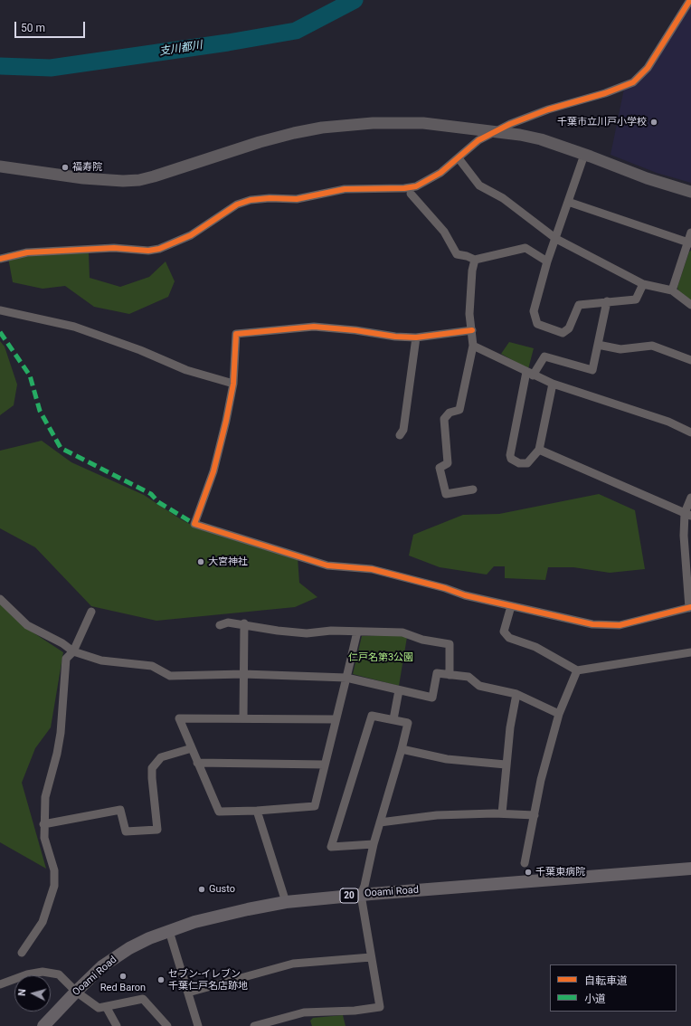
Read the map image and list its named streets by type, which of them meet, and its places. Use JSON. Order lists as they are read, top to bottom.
{
  "streets": {
    "main road": ["Ooami Road", "20"]
  },
  "water": ["支川都川"],
  "parks": ["仁戸名第3公園"],
  "places": [
    "千葉市立川戸小学校",
    "福寿院",
    "大宮神社",
    "千葉東病院",
    "Gusto",
    "Red Baron",
    "セブン-イレブン 千葉仁戸名店跡地"
  ],
  "legend": ["自転車道", "小道"],
  "scale_bar": "50 m",
  "north": "left"
}
